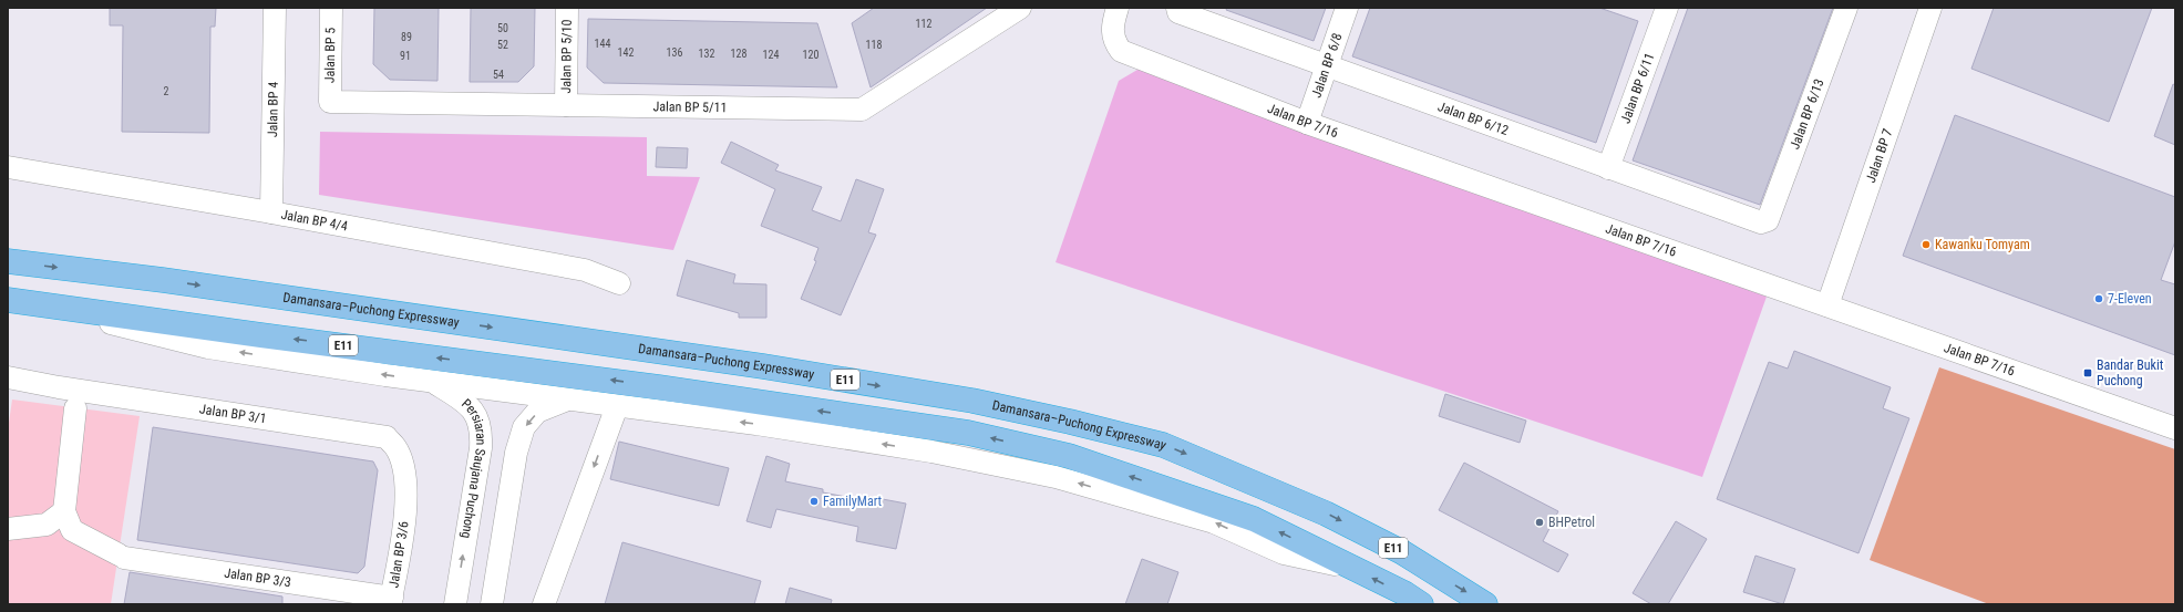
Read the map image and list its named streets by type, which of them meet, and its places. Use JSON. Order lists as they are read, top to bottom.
{
  "streets": {
    "highway": ["Damansara–Puchong Expressway", "E11"],
    "street": [
      "Jalan BP 5",
      "Jalan BP 5/10",
      "Jalan BP 6/8",
      "Jalan BP 6/11",
      "Jalan BP 5/11",
      "Jalan BP 4",
      "Jalan BP 6/13",
      "Jalan BP 6/12",
      "Jalan BP 7/16",
      "Jalan BP 7",
      "Jalan BP 4/4",
      "Jalan BP 3/1",
      "Persiaran Saujana Puchong",
      "Jalan BP 3/6",
      "Jalan BP 3/3"
    ]
  },
  "crossings": [
    ["Jalan BP 5", "Jalan BP 5/11"],
    ["Jalan BP 5/10", "Jalan BP 5/11"],
    ["Jalan BP 6/8", "Jalan BP 6/12"],
    ["Jalan BP 6/8", "Jalan BP 7/16"],
    ["Jalan BP 6/11", "Jalan BP 6/12"],
    ["Jalan BP 4", "Jalan BP 4/4"],
    ["Jalan BP 6/13", "Jalan BP 6/12"],
    ["Jalan BP 7/16", "Jalan BP 7"],
    ["Jalan BP 3/1", "Jalan BP 3/6"],
    ["Jalan BP 3/6", "Jalan BP 3/3"]
  ],
  "one_way": ["Persiaran Saujana Puchong"],
  "places": {
    "other": [
      "Kawanku Tomyam",
      "7-Eleven",
      "FamilyMart",
      "BHPetrol"
    ],
    "transit": ["Bandar Bukit Puchong"]
  },
  "house_numbers": [
    "112",
    "50",
    "89",
    "144",
    "52",
    "118",
    "142",
    "136",
    "132",
    "128",
    "124",
    "120",
    "91",
    "54",
    "2"
  ]
}
